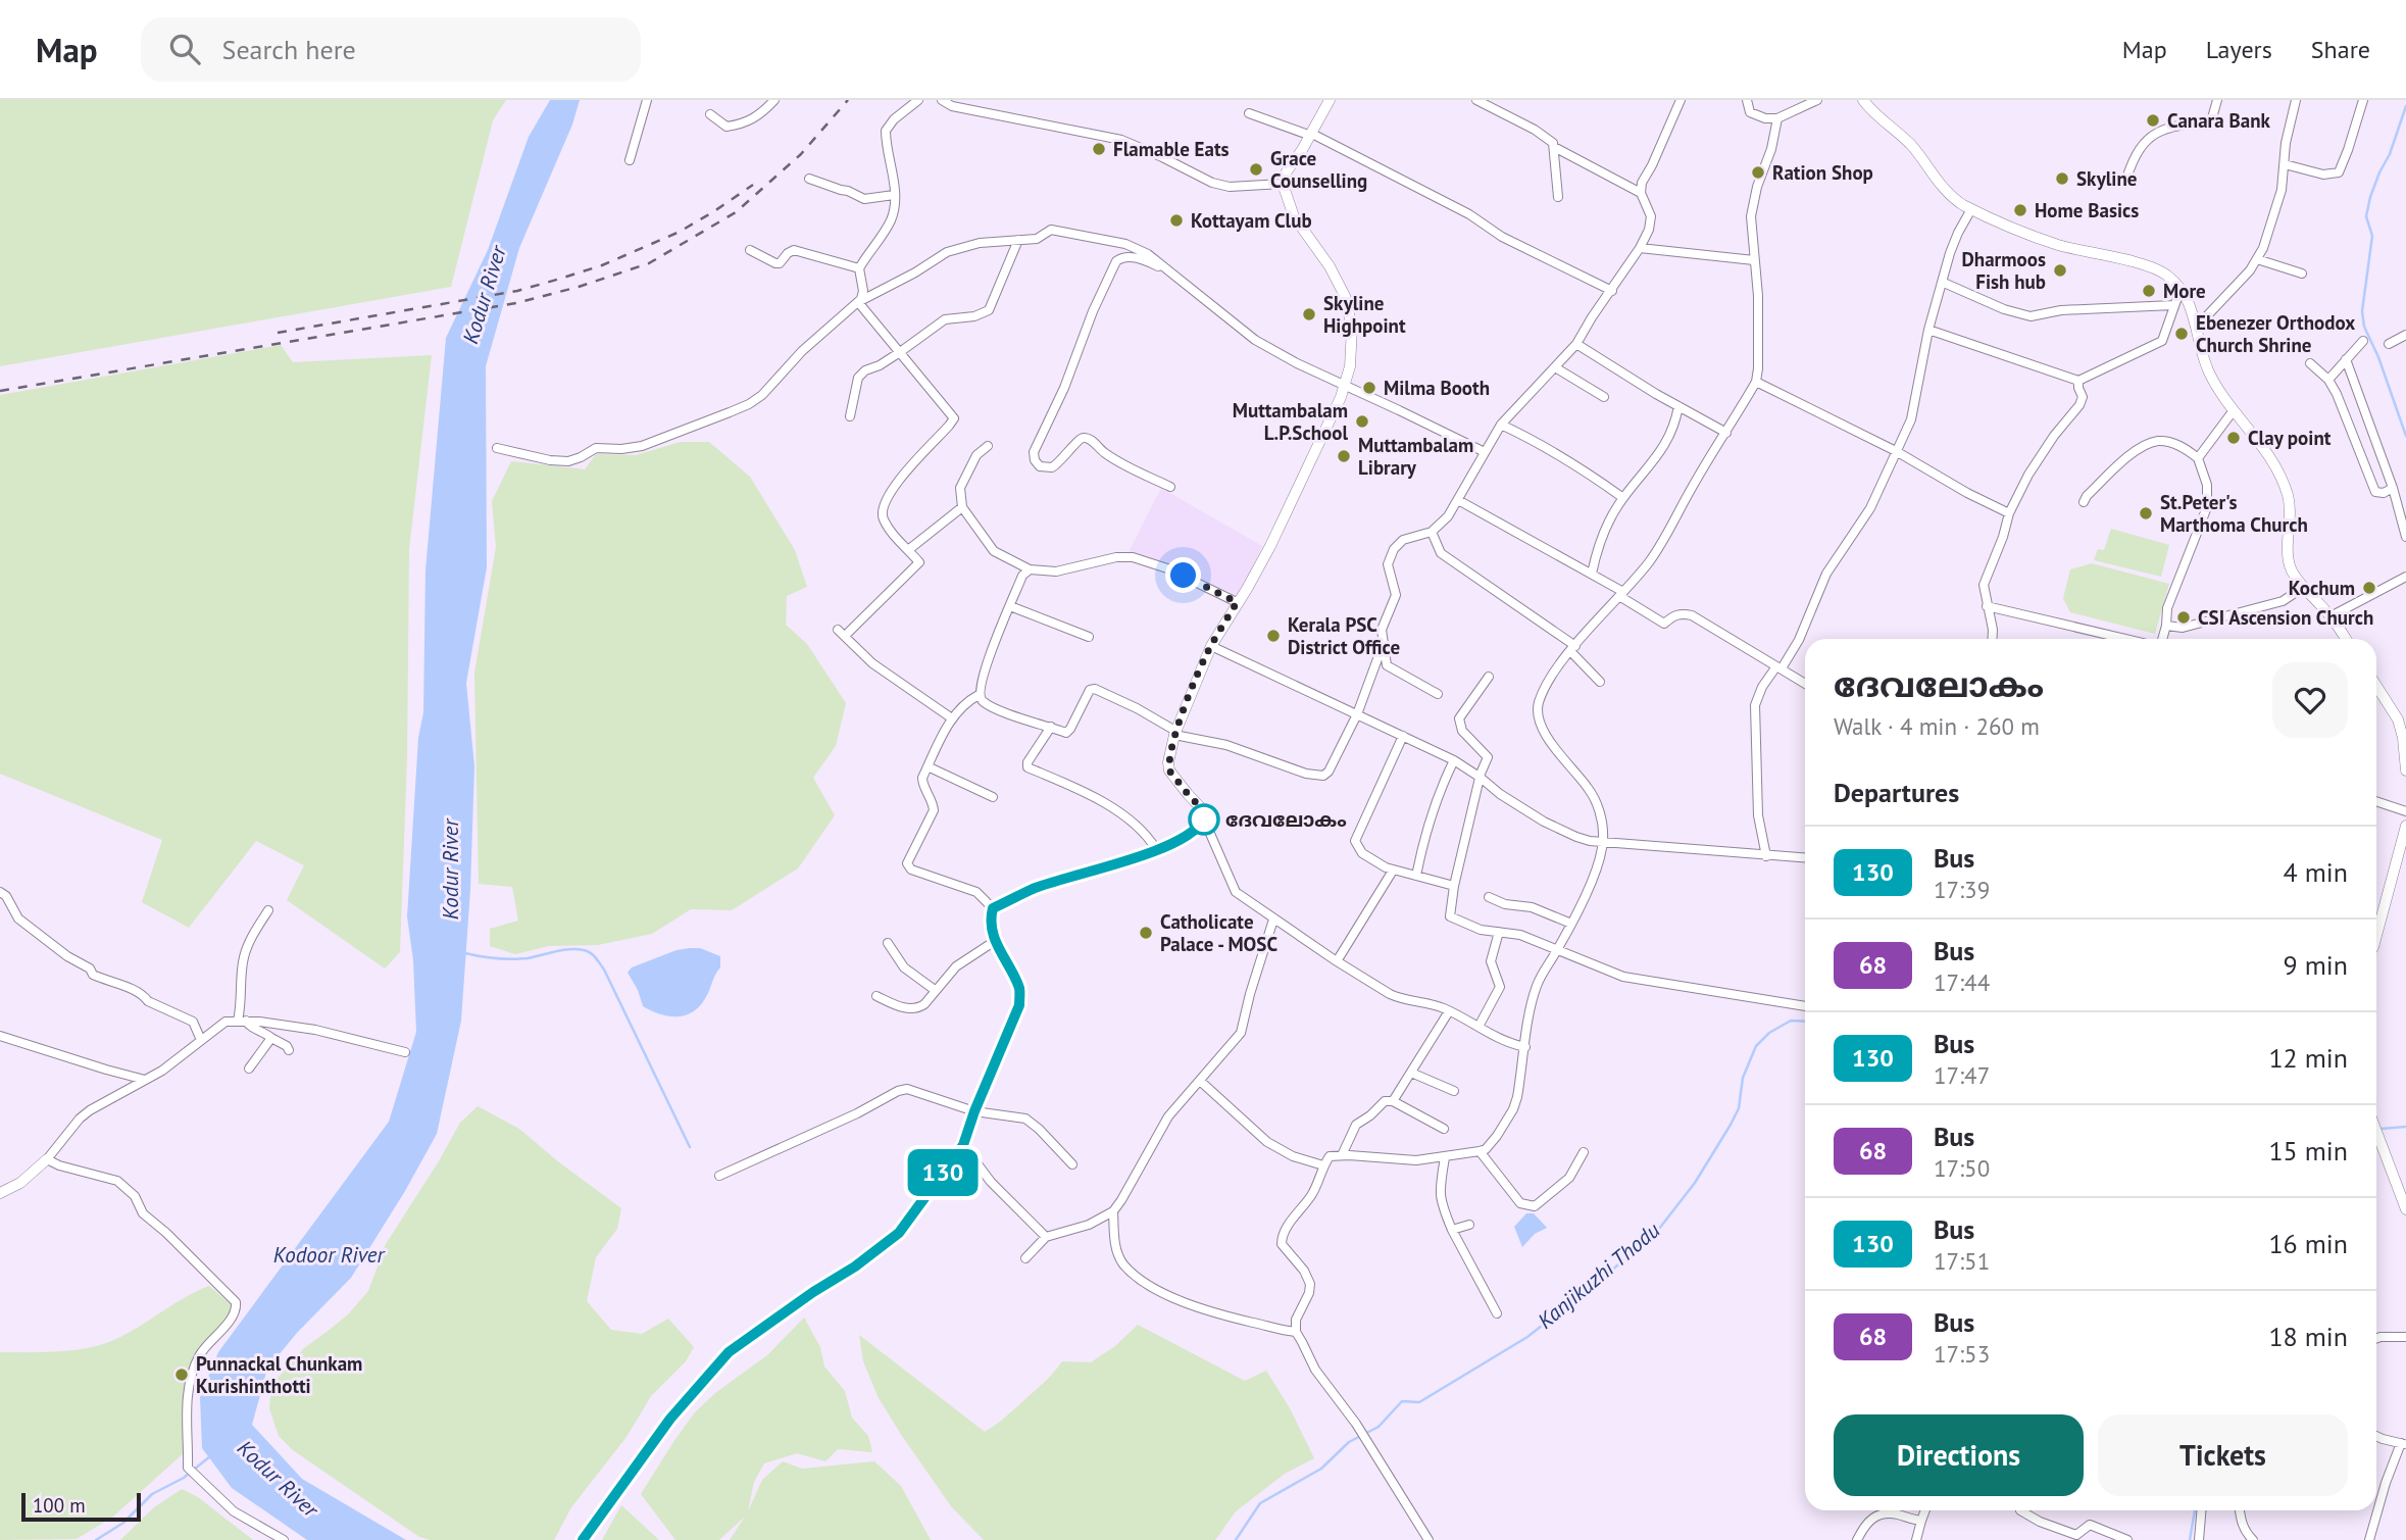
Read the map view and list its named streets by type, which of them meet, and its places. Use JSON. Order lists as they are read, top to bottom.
{
  "water": ["Kodur River", "Kodoor River", "Kanjikuzhi Thodu"],
  "places": [
    "Canara Bank",
    "Flamable Eats",
    "Grace Counselling",
    "Ration Shop",
    "Skyline",
    "Home Basics",
    "Kottayam Club",
    "Dharmoos Fish hub",
    "More",
    "Skyline Highpoint",
    "Ebenezer Orthodox Church Shrine",
    "Milma Booth",
    "Muttambalam L.P.School",
    "Clay point",
    "Muttambalam Library",
    "St.Peter's Marthoma Church",
    "Kochum",
    "CSI Ascension Church",
    "Kerala PSC District Office",
    "ദേവലോകം",
    "Catholicate Palace - MOSC",
    "Punnackal Chunkam Kurishinthotti"
  ],
  "lines": ["bus line 130"],
  "scale_bar": "100 m",
  "page": {
    "header": "Map",
    "search": "Search here",
    "nav": ["Map", "Layers", "Share"],
    "on_map": "130",
    "heading": [
      ["ദേവലോകം", "Walk · 4 min · 260 m"],
      "Departures"
    ],
    "list": [
      {
        "mark": "130",
        "name": "Bus",
        "note": "17:39",
        "value": "4 min"
      },
      {
        "mark": "68",
        "name": "Bus",
        "note": "17:44",
        "value": "9 min"
      },
      {
        "mark": "130",
        "name": "Bus",
        "note": "17:47",
        "value": "12 min"
      },
      {
        "mark": "68",
        "name": "Bus",
        "note": "17:50",
        "value": "15 min"
      },
      {
        "mark": "130",
        "name": "Bus",
        "note": "17:51",
        "value": "16 min"
      },
      {
        "mark": "68",
        "name": "Bus",
        "note": "17:53",
        "value": "18 min"
      }
    ],
    "buttons": ["Directions", "Tickets"],
    "scale": "100 m"
  }
}
